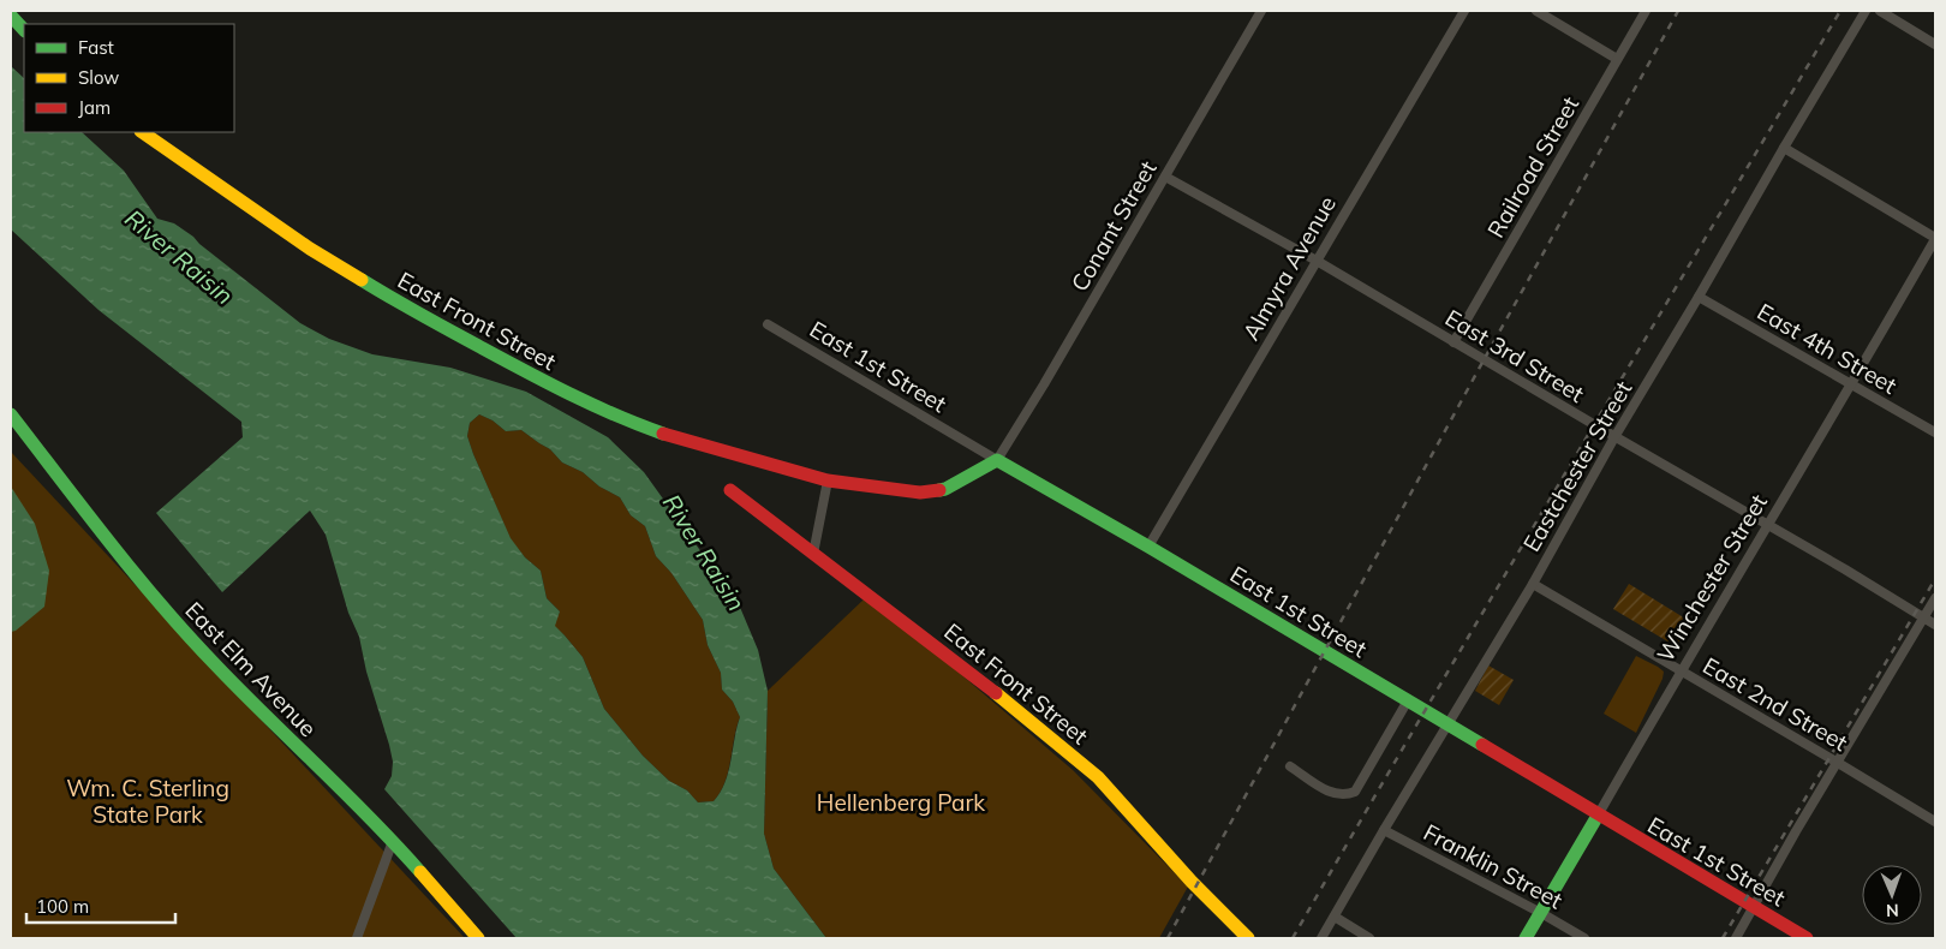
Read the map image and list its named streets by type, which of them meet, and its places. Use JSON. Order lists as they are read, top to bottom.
{
  "streets": {
    "street": [
      "Railroad Street",
      "Conant Street",
      "Almyra Avenue",
      "East Front Street",
      "East 4th Street",
      "East 3rd Street",
      "East 1st Street",
      "Eastchester Street",
      "Winchester Street",
      "East Elm Avenue",
      "East 2nd Street",
      "Franklin Street"
    ]
  },
  "crossings": [
    ["Railroad Street", "East 3rd Street"],
    ["Conant Street", "East Front Street"],
    ["Conant Street", "East 3rd Street"],
    ["Conant Street", "East 1st Street"],
    ["Almyra Avenue", "East 3rd Street"],
    ["Almyra Avenue", "East 1st Street"],
    ["East Front Street", "East 1st Street"],
    ["East 4th Street", "Eastchester Street"],
    ["East 4th Street", "Winchester Street"],
    ["East 3rd Street", "Eastchester Street"],
    ["East 3rd Street", "Winchester Street"],
    ["East 1st Street", "Eastchester Street"],
    ["East 1st Street", "Winchester Street"],
    ["Eastchester Street", "East 2nd Street"],
    ["Eastchester Street", "Franklin Street"],
    ["Winchester Street", "East 2nd Street"],
    ["Winchester Street", "Franklin Street"]
  ],
  "water": ["River Raisin"],
  "parks": ["Wm. C. Sterling State Park", "Hellenberg Park"],
  "legend": ["Fast", "Slow", "Jam"],
  "scale_bar": "100 m",
  "north": "bottom"
}
